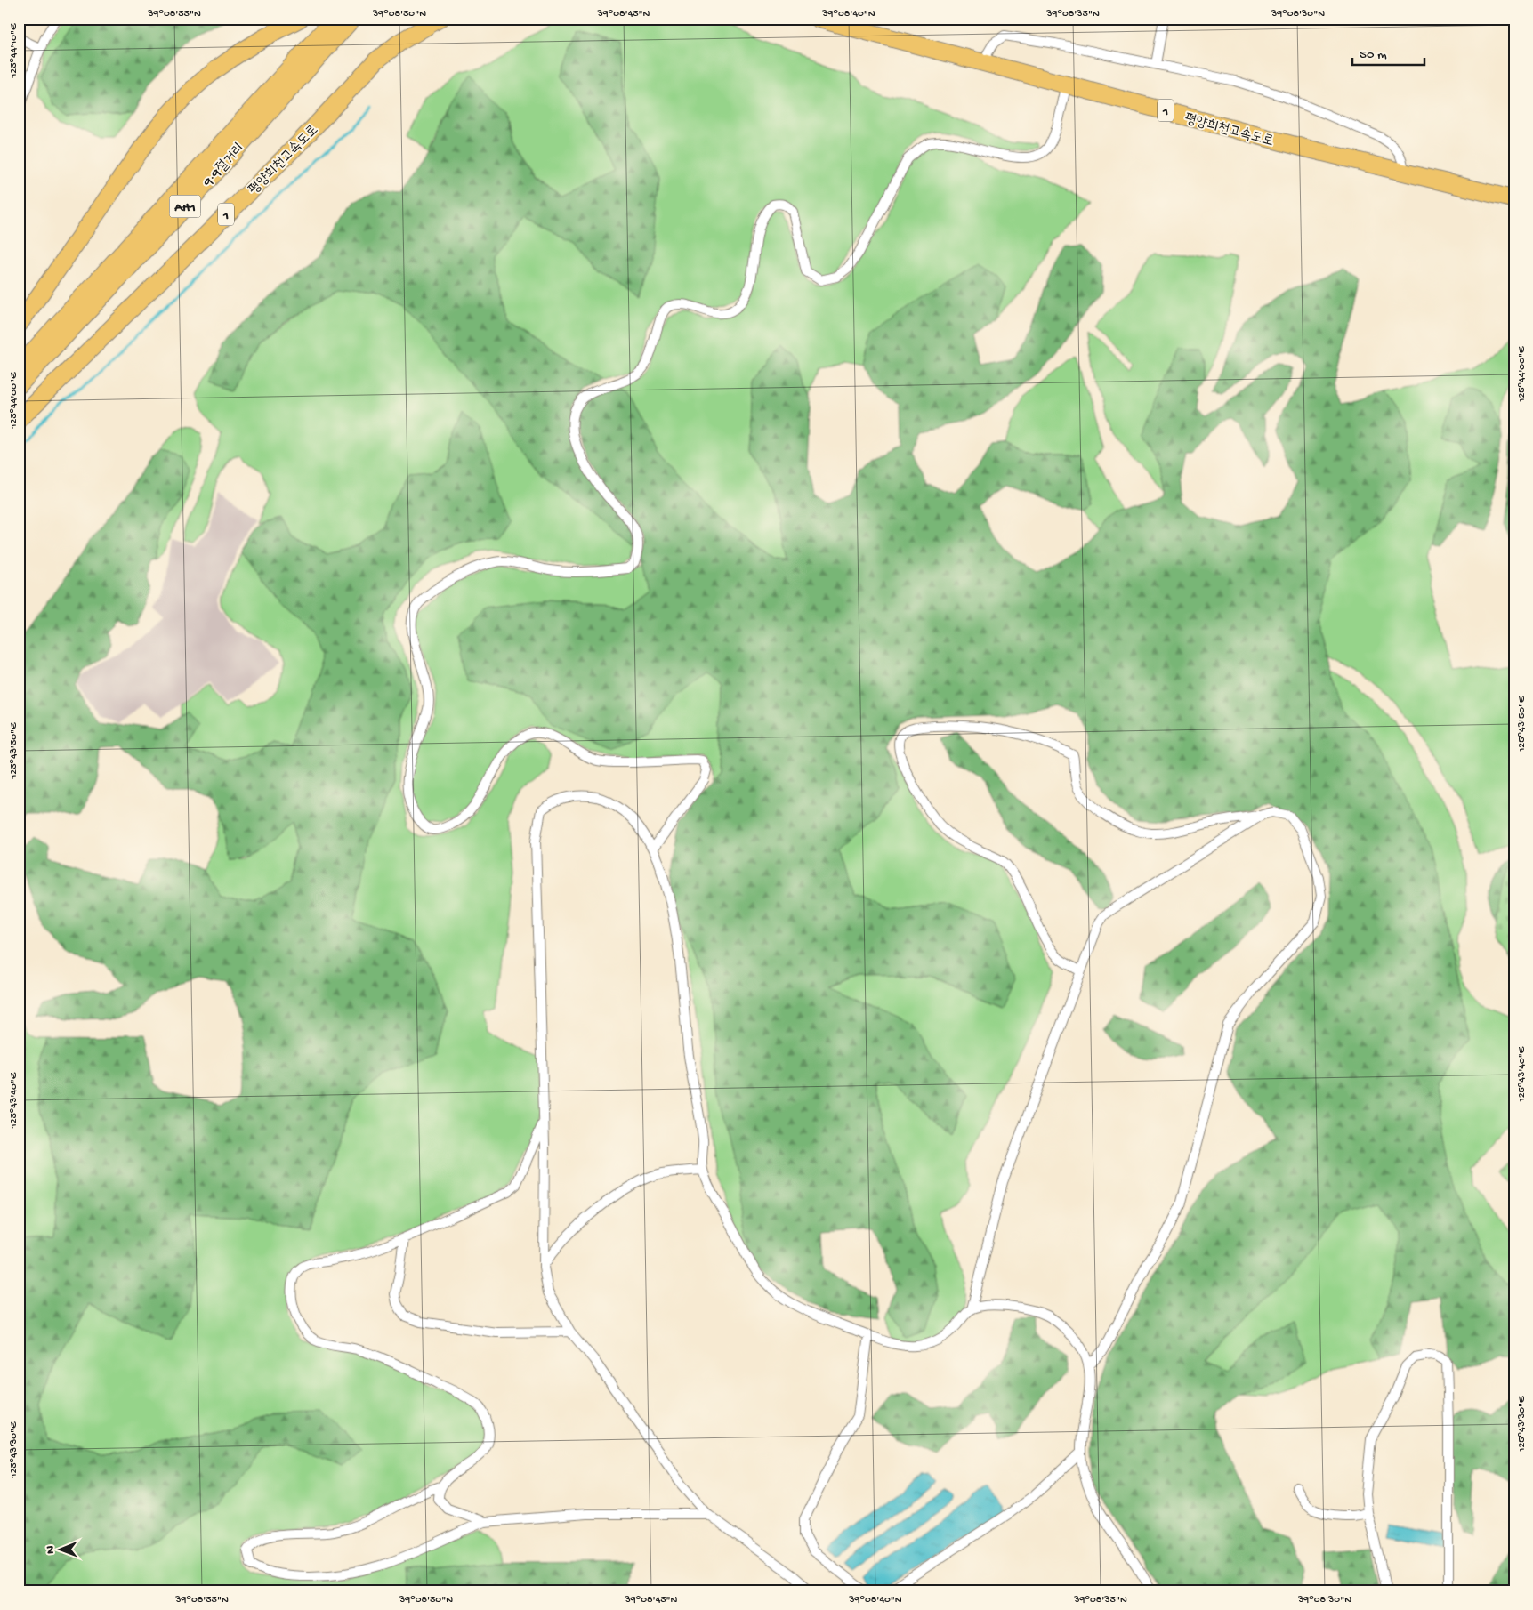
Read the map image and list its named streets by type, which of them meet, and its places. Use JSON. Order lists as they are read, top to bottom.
{
  "streets": {
    "highway": [
      "1",
      "평양희천고속도로",
      "9·9절거리",
      "AH1"
    ]
  },
  "scale_bar": "50 m",
  "north": "left",
  "coordinates": [
    "39°08'55\"N",
    "39°08'50\"N",
    "39°08'45\"N",
    "39°08'40\"N",
    "39°08'35\"N",
    "39°08'30\"N",
    "125°44'10\"E",
    "125°44'00\"E",
    "125°43'50\"E",
    "125°43'40\"E",
    "125°43'30\"E"
  ]
}
